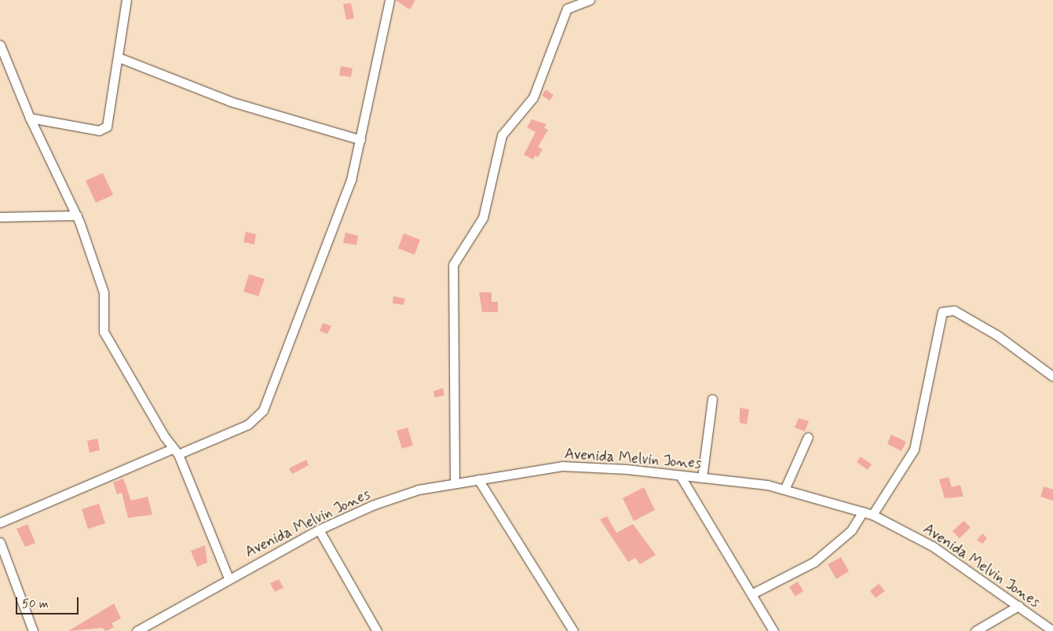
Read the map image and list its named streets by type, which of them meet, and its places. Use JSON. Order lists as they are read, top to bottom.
{
  "streets": {
    "street": ["Avenida Melvin Jones"]
  },
  "scale_bar": "50 m"
}
